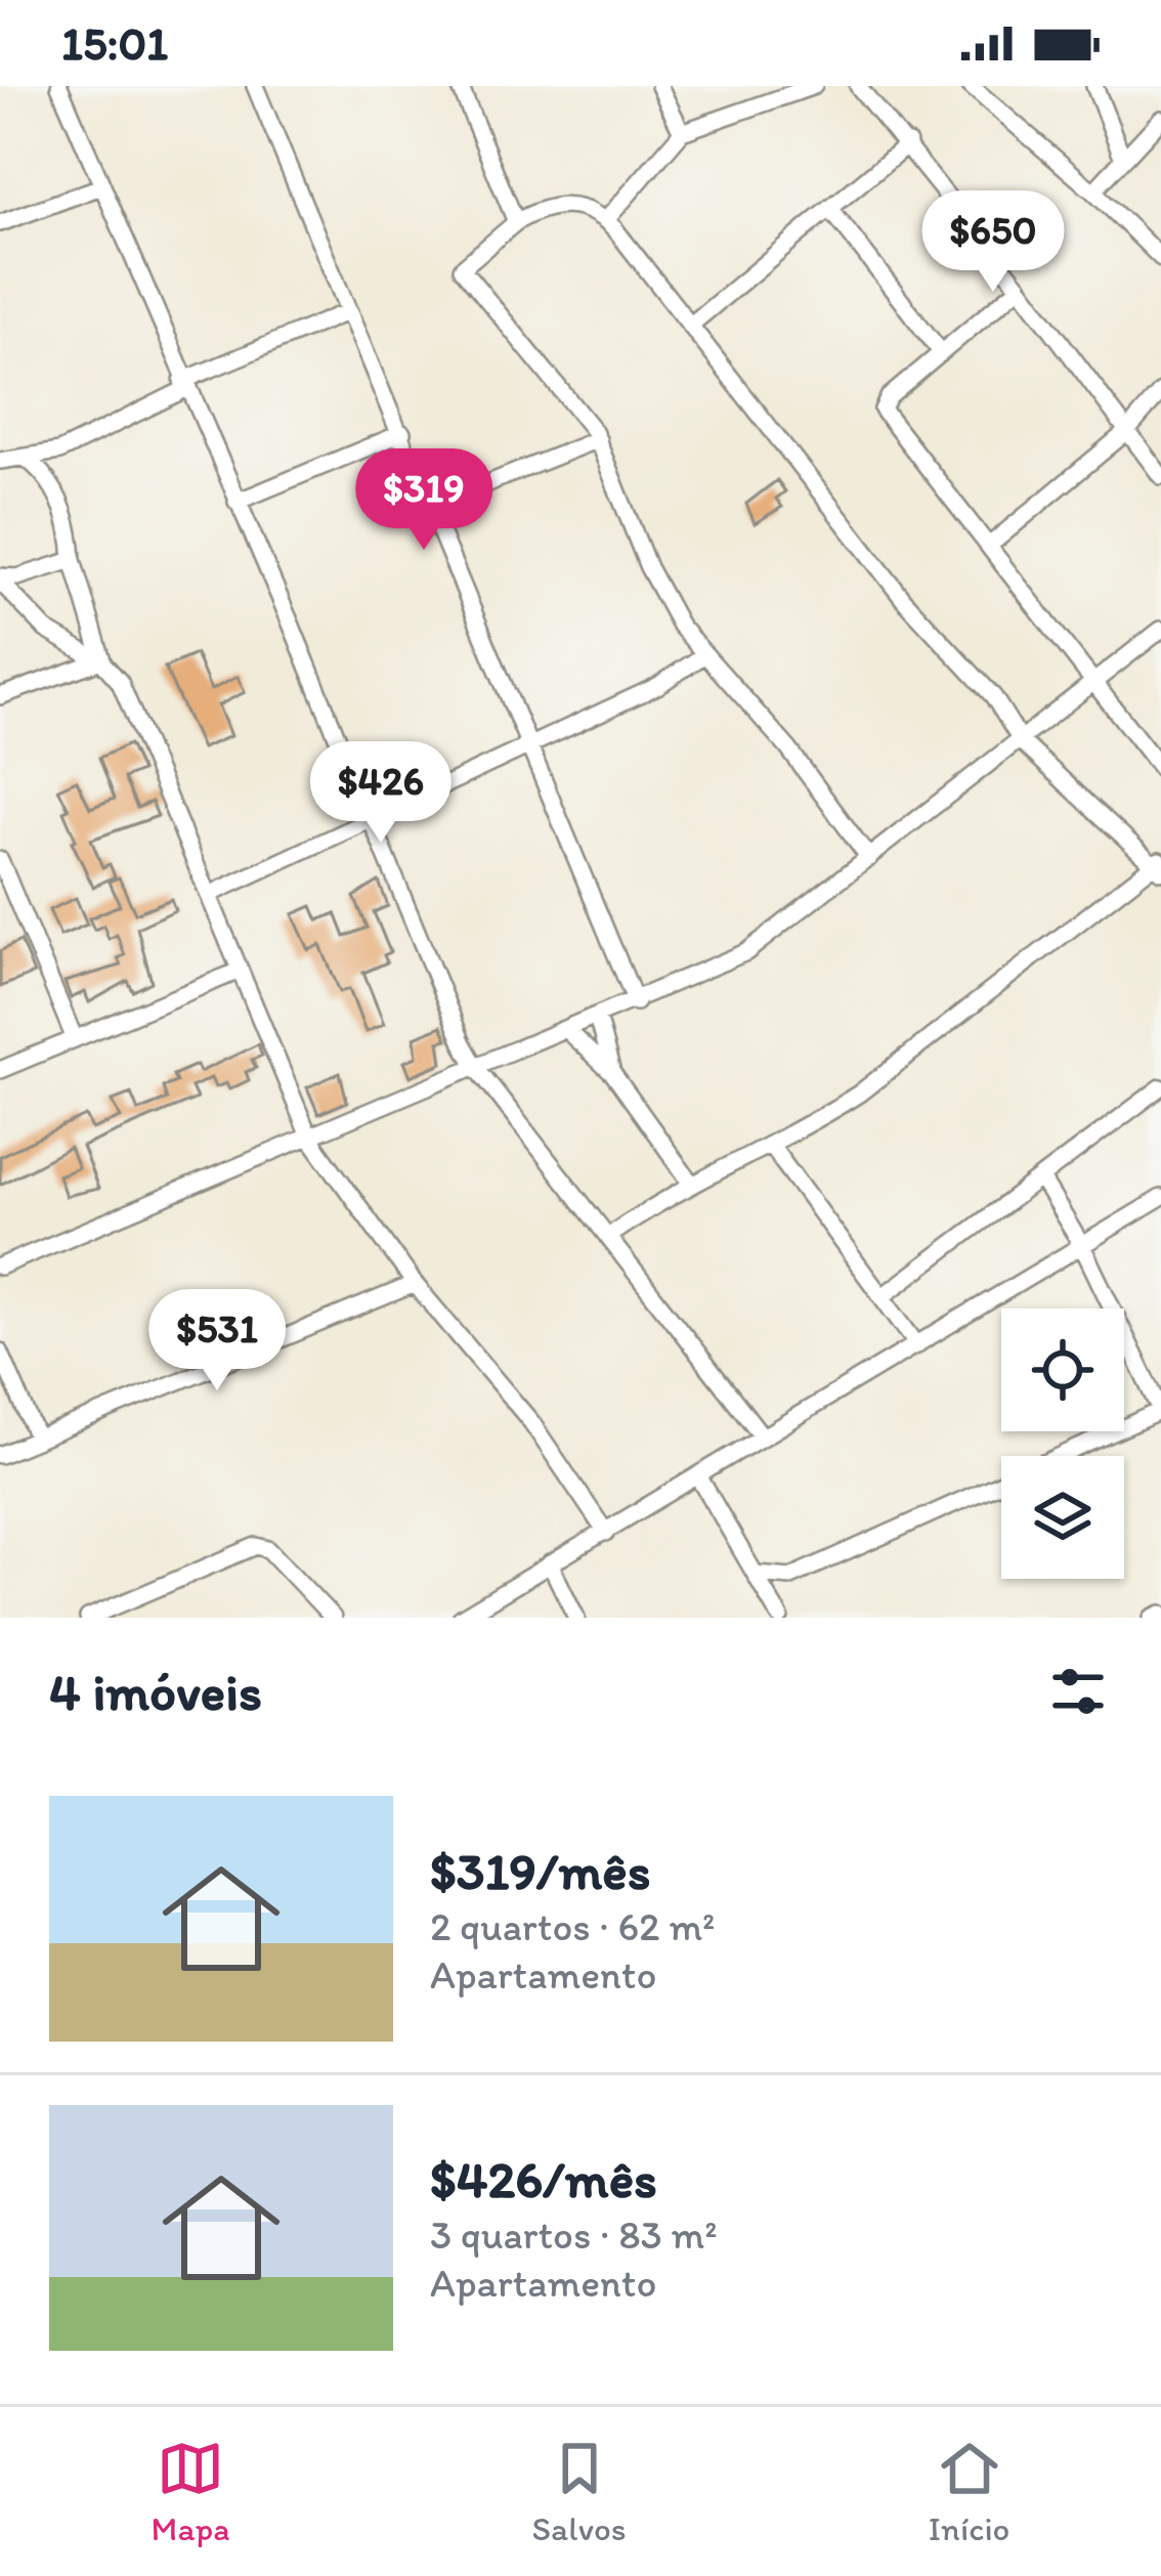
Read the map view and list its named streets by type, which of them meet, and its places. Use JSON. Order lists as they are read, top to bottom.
{
  "page": {
    "status": "15:01",
    "price": [
      "$650",
      "$319",
      "$426",
      "$531"
    ],
    "heading": "4 imóveis",
    "list": [
      {
        "name": "$319/mês",
        "note": "2 quartos · 62 m² · Apartamento"
      },
      {
        "name": "$426/mês",
        "note": "3 quartos · 83 m² · Apartamento"
      }
    ],
    "tabs": ["Mapa", "Salvos", "Início"]
  }
}
